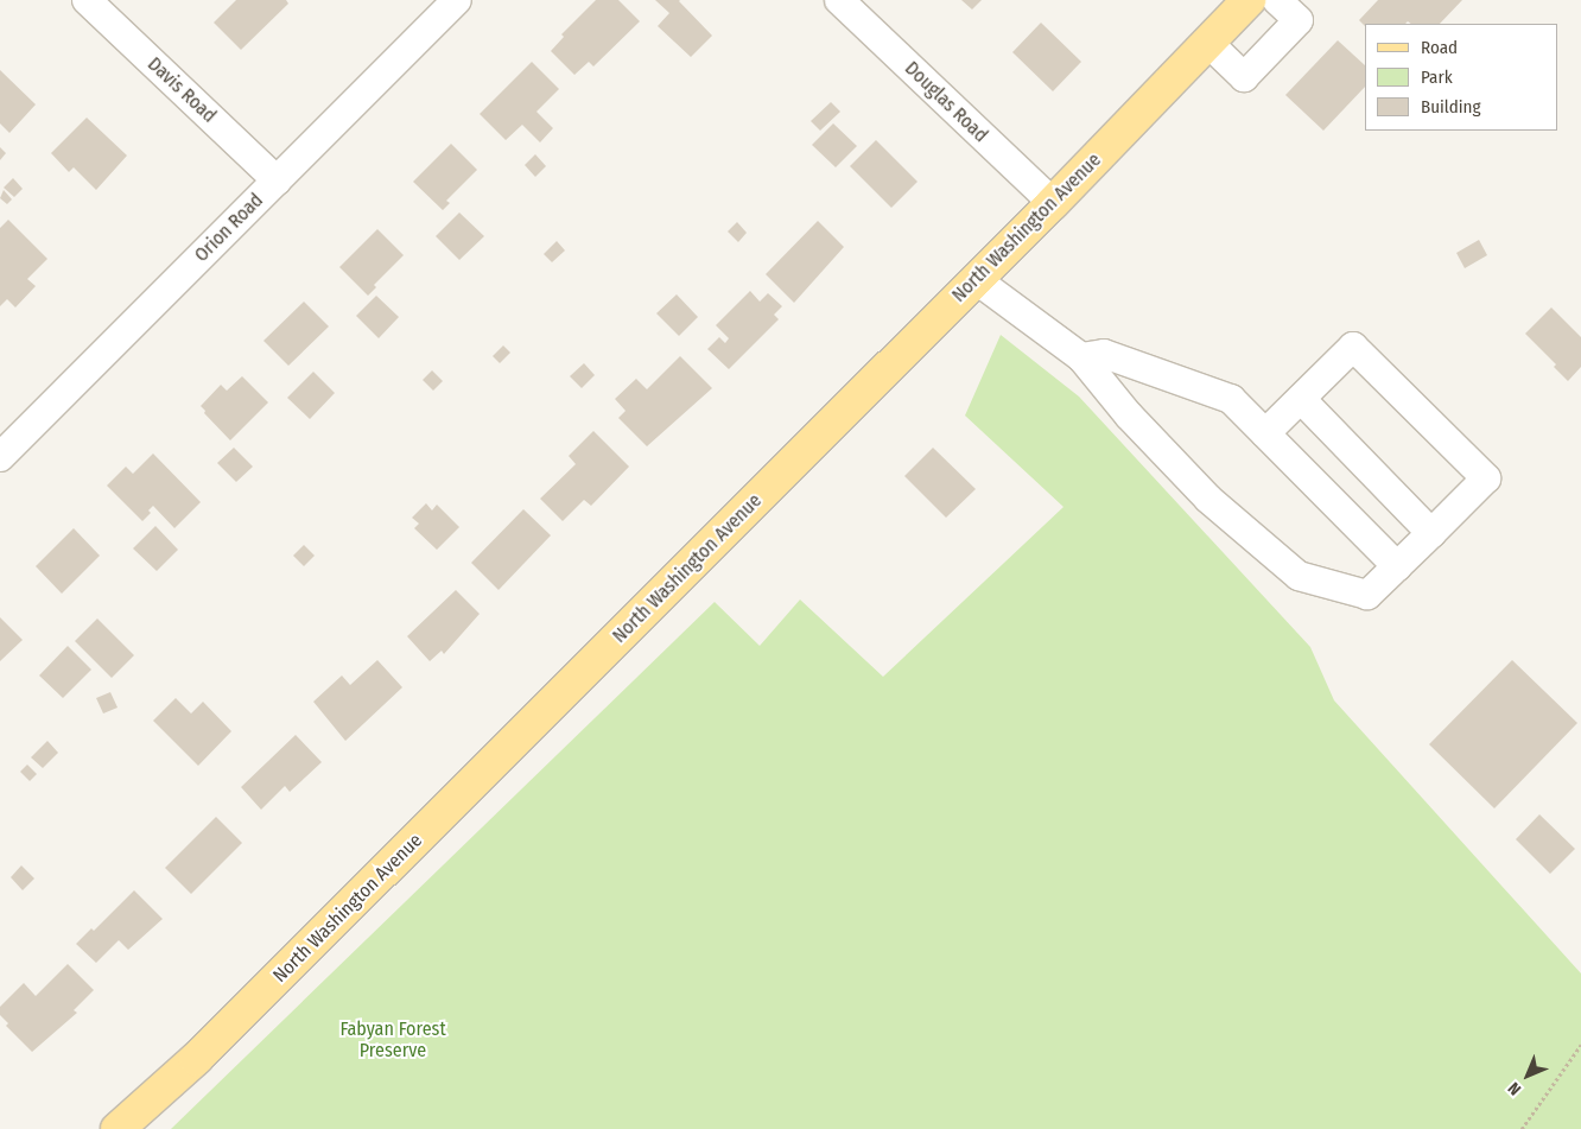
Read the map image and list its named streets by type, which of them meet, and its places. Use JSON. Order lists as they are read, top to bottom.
{
  "streets": {
    "main road": ["North Washington Avenue"],
    "street": ["Davis Road", "Douglas Road", "Orion Road"]
  },
  "crossings": [
    ["Davis Road", "Orion Road"],
    ["Douglas Road", "North Washington Avenue"]
  ],
  "parks": ["Fabyan Forest Preserve"],
  "legend": ["Road", "Park", "Building"],
  "north": "bottom left"
}
